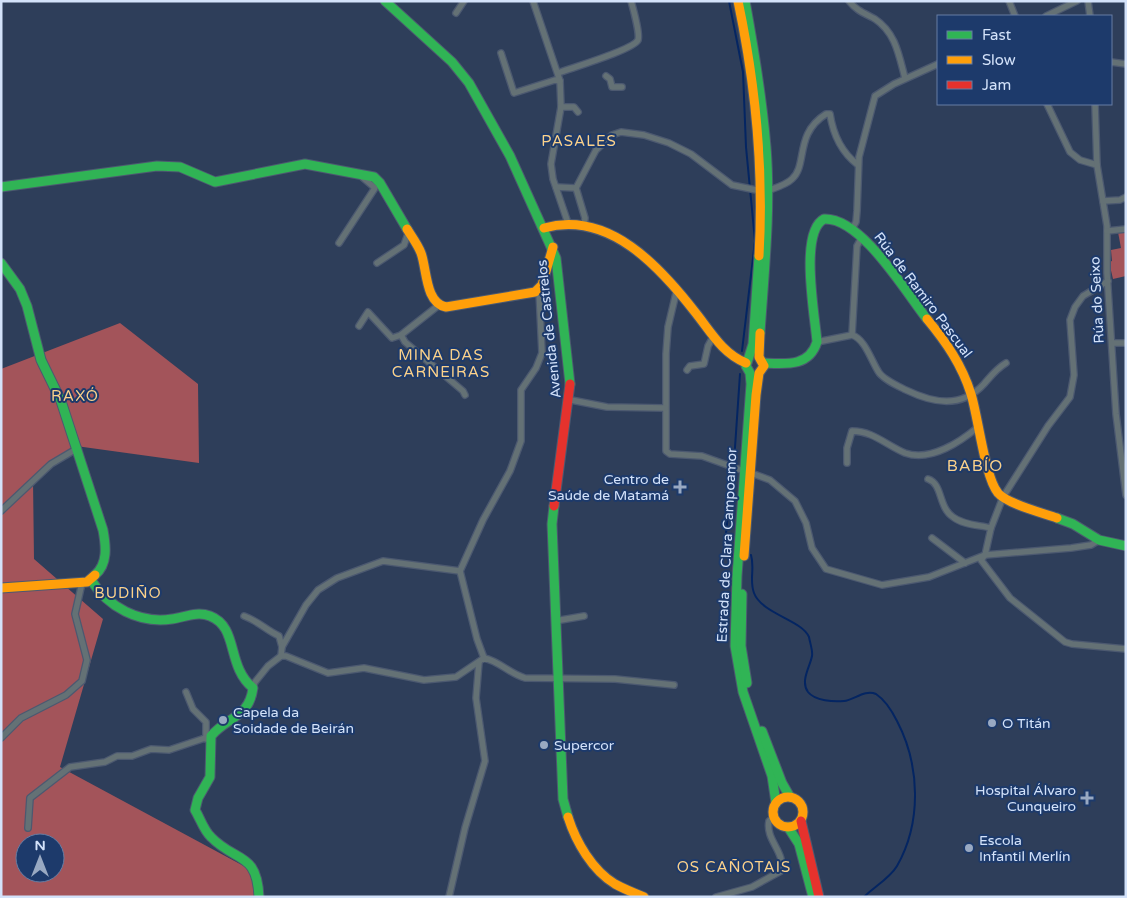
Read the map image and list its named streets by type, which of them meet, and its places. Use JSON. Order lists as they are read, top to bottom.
{
  "streets": {
    "main road": ["Rúa de Ramiro Pascual", "Avenida de Castrelos", "Estrada de Clara Campoamor"],
    "street": ["Rúa do Seixo"]
  },
  "districts": [
    "PASALES",
    "MINA DAS CARNEIRAS",
    "RAXÓ",
    "BABÍO",
    "BUDIÑO",
    "OS CAÑOTAIS"
  ],
  "places": {
    "health": ["Centro de Saúde de Matamá", "Hospital Álvaro Cunqueiro"],
    "other": [
      "Capela da Soidade de Beirán",
      "O Titán",
      "Supercor",
      "Escola Infantil Merlín"
    ]
  },
  "legend": ["Fast", "Slow", "Jam"],
  "north": "top"
}
